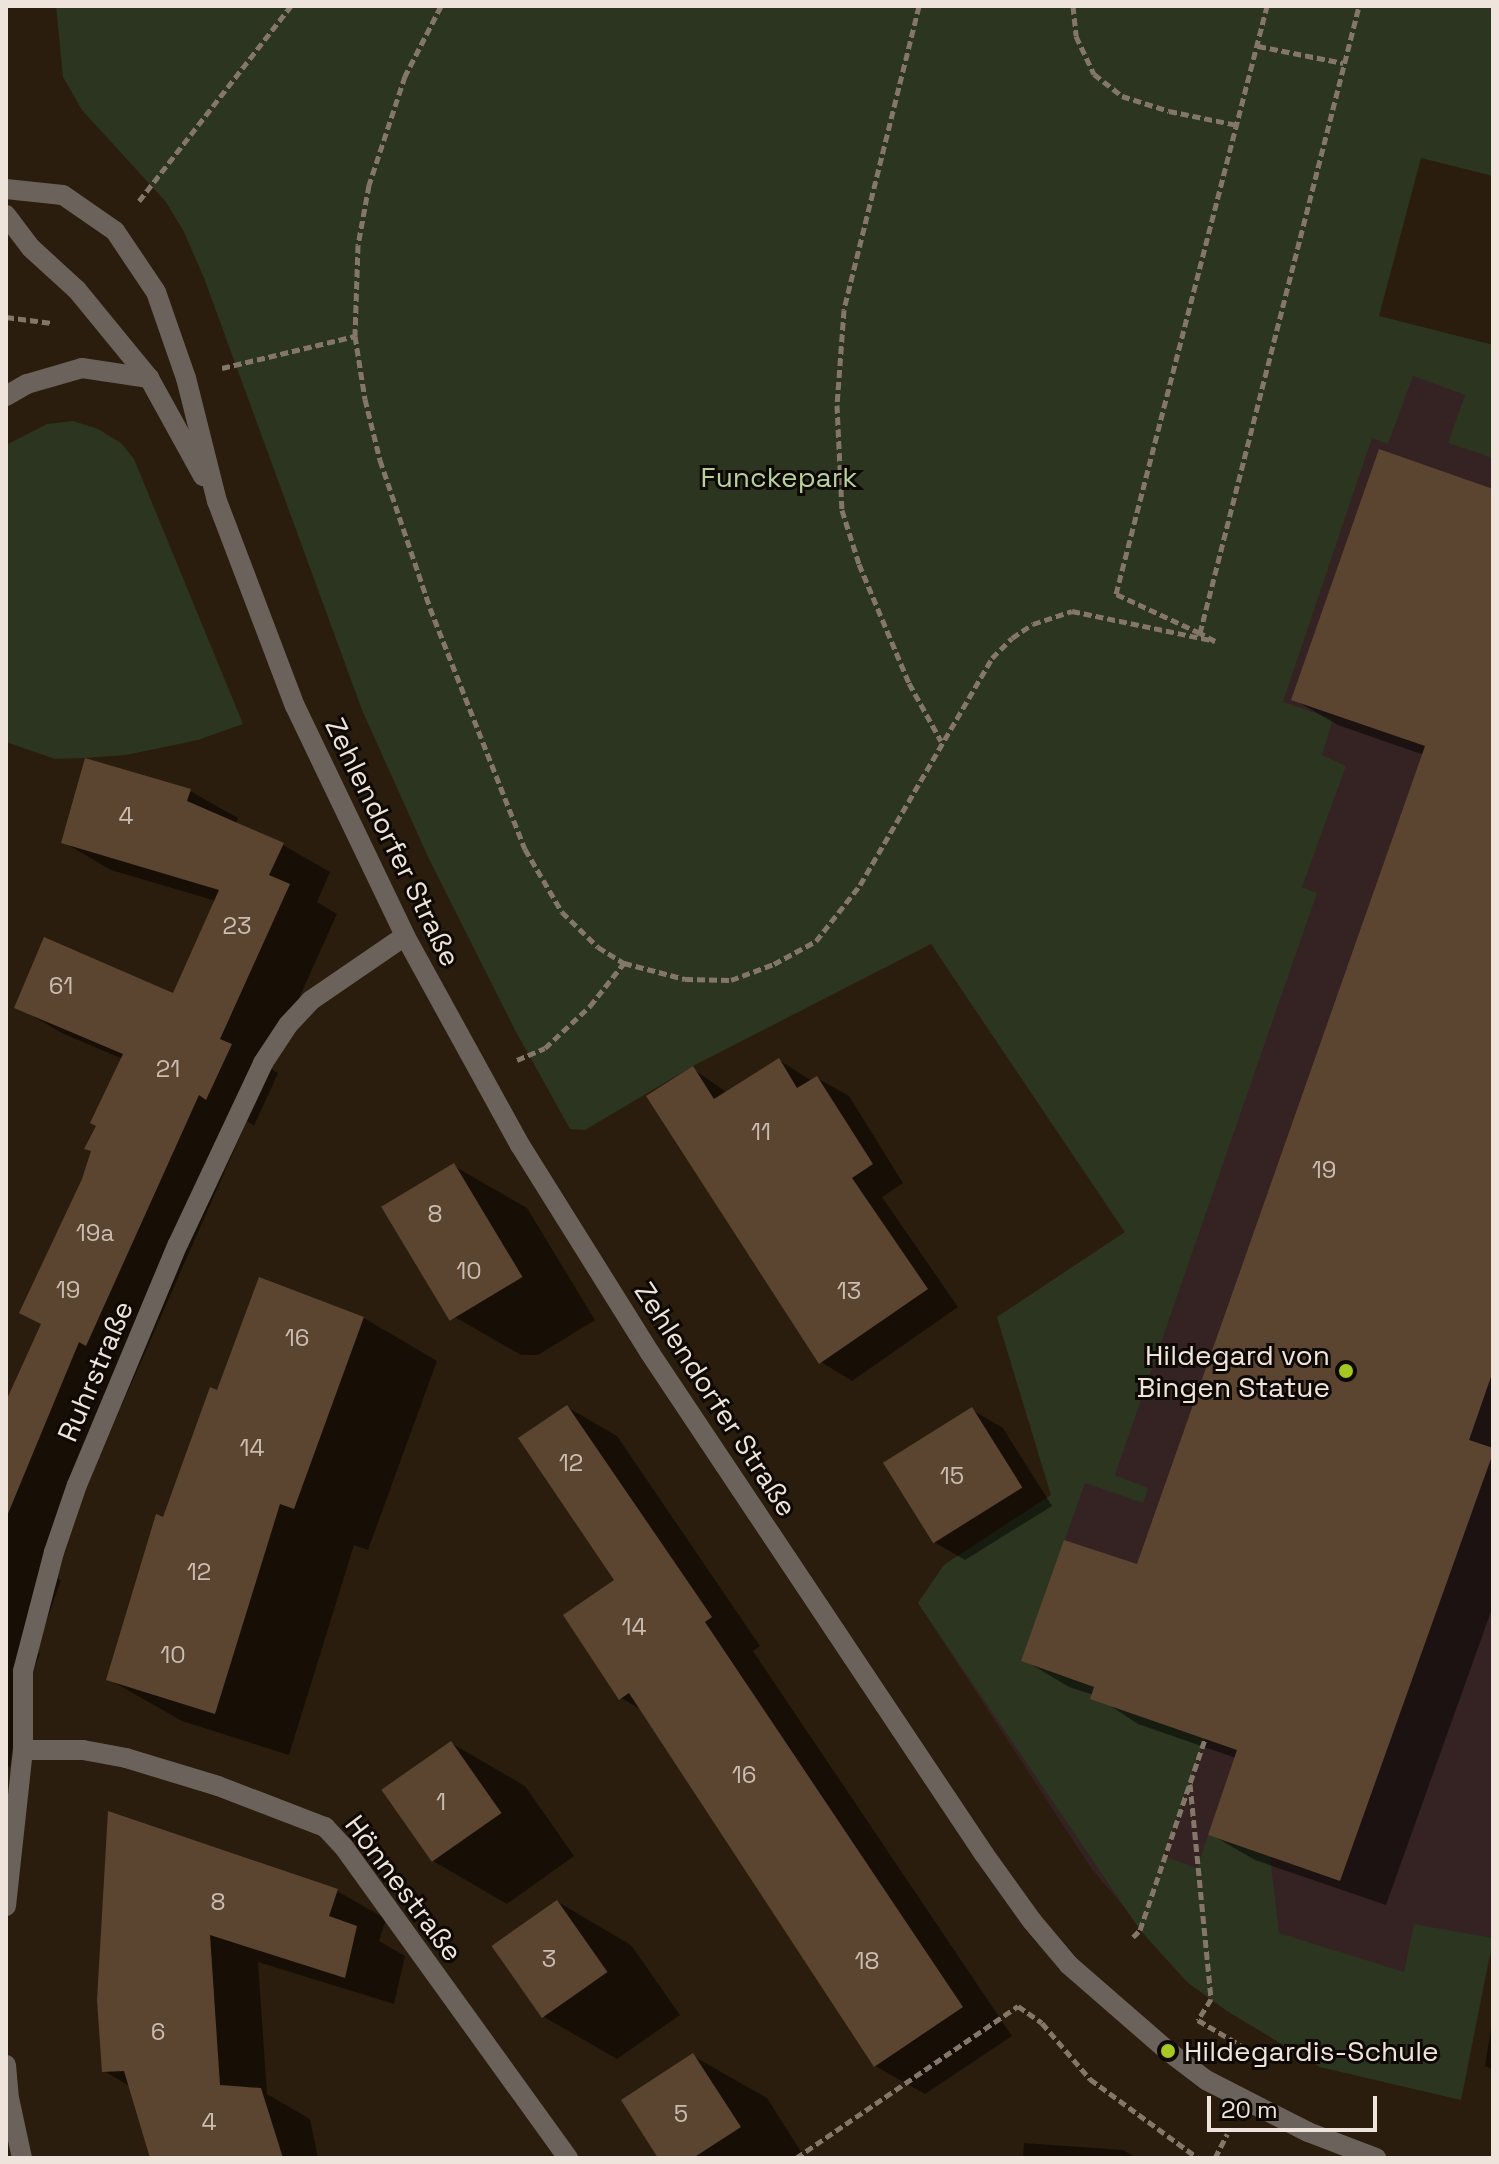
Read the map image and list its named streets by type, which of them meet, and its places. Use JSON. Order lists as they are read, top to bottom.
{
  "streets": {
    "street": ["Zehlendorfer Straße", "Ruhrstraße", "Hönnestraße"]
  },
  "crossings": [
    ["Zehlendorfer Straße", "Ruhrstraße"],
    ["Ruhrstraße", "Hönnestraße"]
  ],
  "parks": ["Funckepark"],
  "places": ["Hildegard von Bingen Statue", "Hildegardis-Schule"],
  "house_numbers": [
    "4",
    "23",
    "61",
    "21",
    "11",
    "19",
    "8",
    "19a",
    "10",
    "19",
    "13",
    "16",
    "14",
    "12",
    "15",
    "12",
    "14",
    "10",
    "16",
    "1",
    "8",
    "3",
    "18",
    "6",
    "5",
    "4"
  ],
  "scale_bar": "20 m"
}
